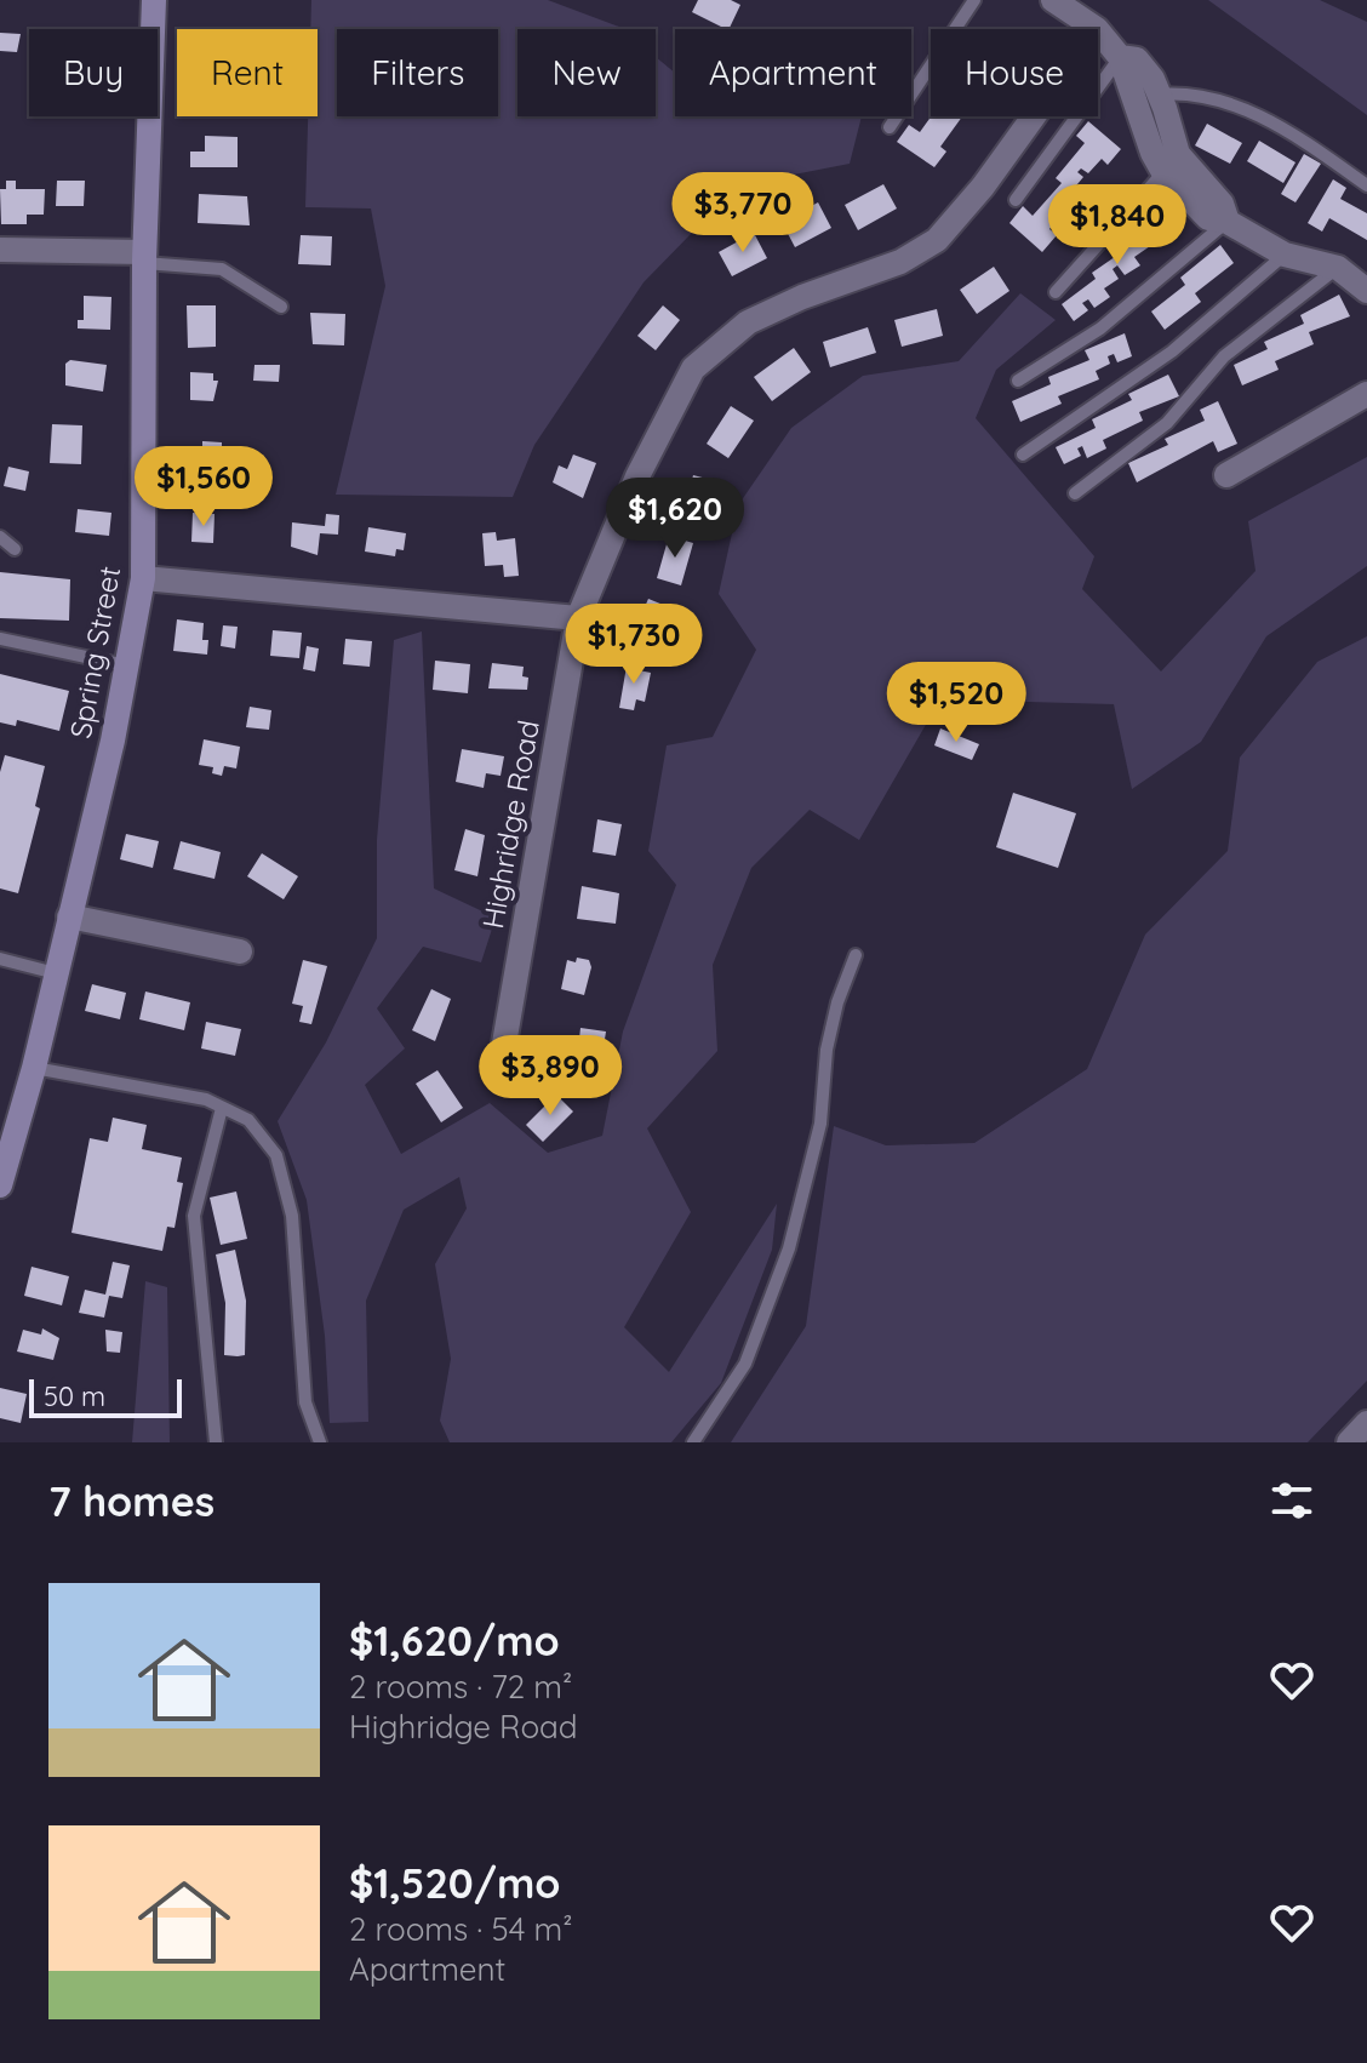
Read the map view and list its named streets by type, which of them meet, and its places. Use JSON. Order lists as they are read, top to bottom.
{
  "streets": {
    "main road": ["Spring Street"],
    "street": ["Highridge Road"]
  },
  "scale_bar": "50 m",
  "page": {
    "chip": [
      "Buy",
      "Rent",
      "Filters",
      "New",
      "Apartment",
      "House"
    ],
    "price": [
      "$3,770",
      "$1,840",
      "$1,560",
      "$1,620",
      "$1,730",
      "$1,520",
      "$3,890"
    ],
    "scale": "50 m",
    "heading": "7 homes",
    "list": [
      {
        "name": "$1,620/mo",
        "note": "2 rooms · 72 m² · Highridge Road"
      },
      {
        "name": "$1,520/mo",
        "note": "2 rooms · 54 m² · Apartment"
      }
    ]
  }
}
